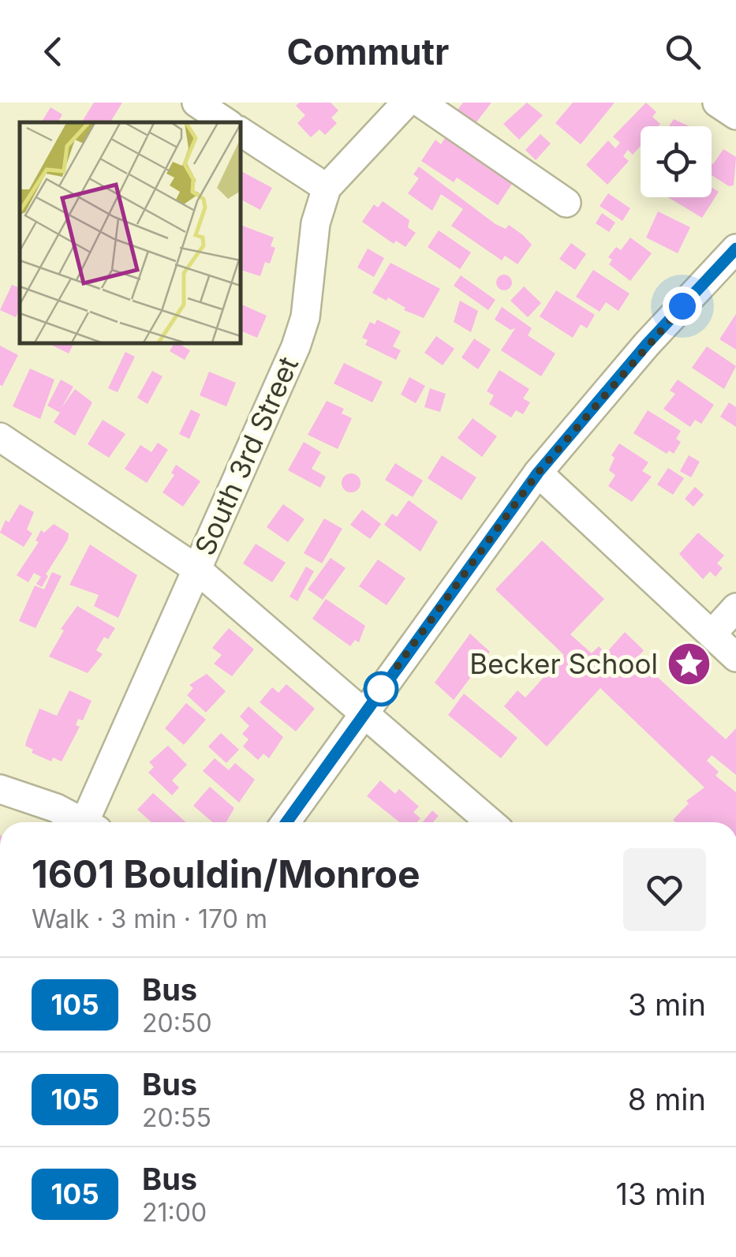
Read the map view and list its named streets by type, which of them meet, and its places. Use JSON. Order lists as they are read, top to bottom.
{
  "streets": {
    "street": ["South 3rd Street"]
  },
  "places": {
    "place": ["Becker School"]
  },
  "lines": ["bus line 105"],
  "page": {
    "header": "Commutr",
    "heading": ["1601 Bouldin/Monroe", "Walk · 3 min · 170 m"],
    "list": [
      {
        "mark": "105",
        "name": "Bus",
        "note": "20:50",
        "value": "3 min"
      },
      {
        "mark": "105",
        "name": "Bus",
        "note": "20:55",
        "value": "8 min"
      },
      {
        "mark": "105",
        "name": "Bus",
        "note": "21:00",
        "value": "13 min"
      }
    ]
  }
}
